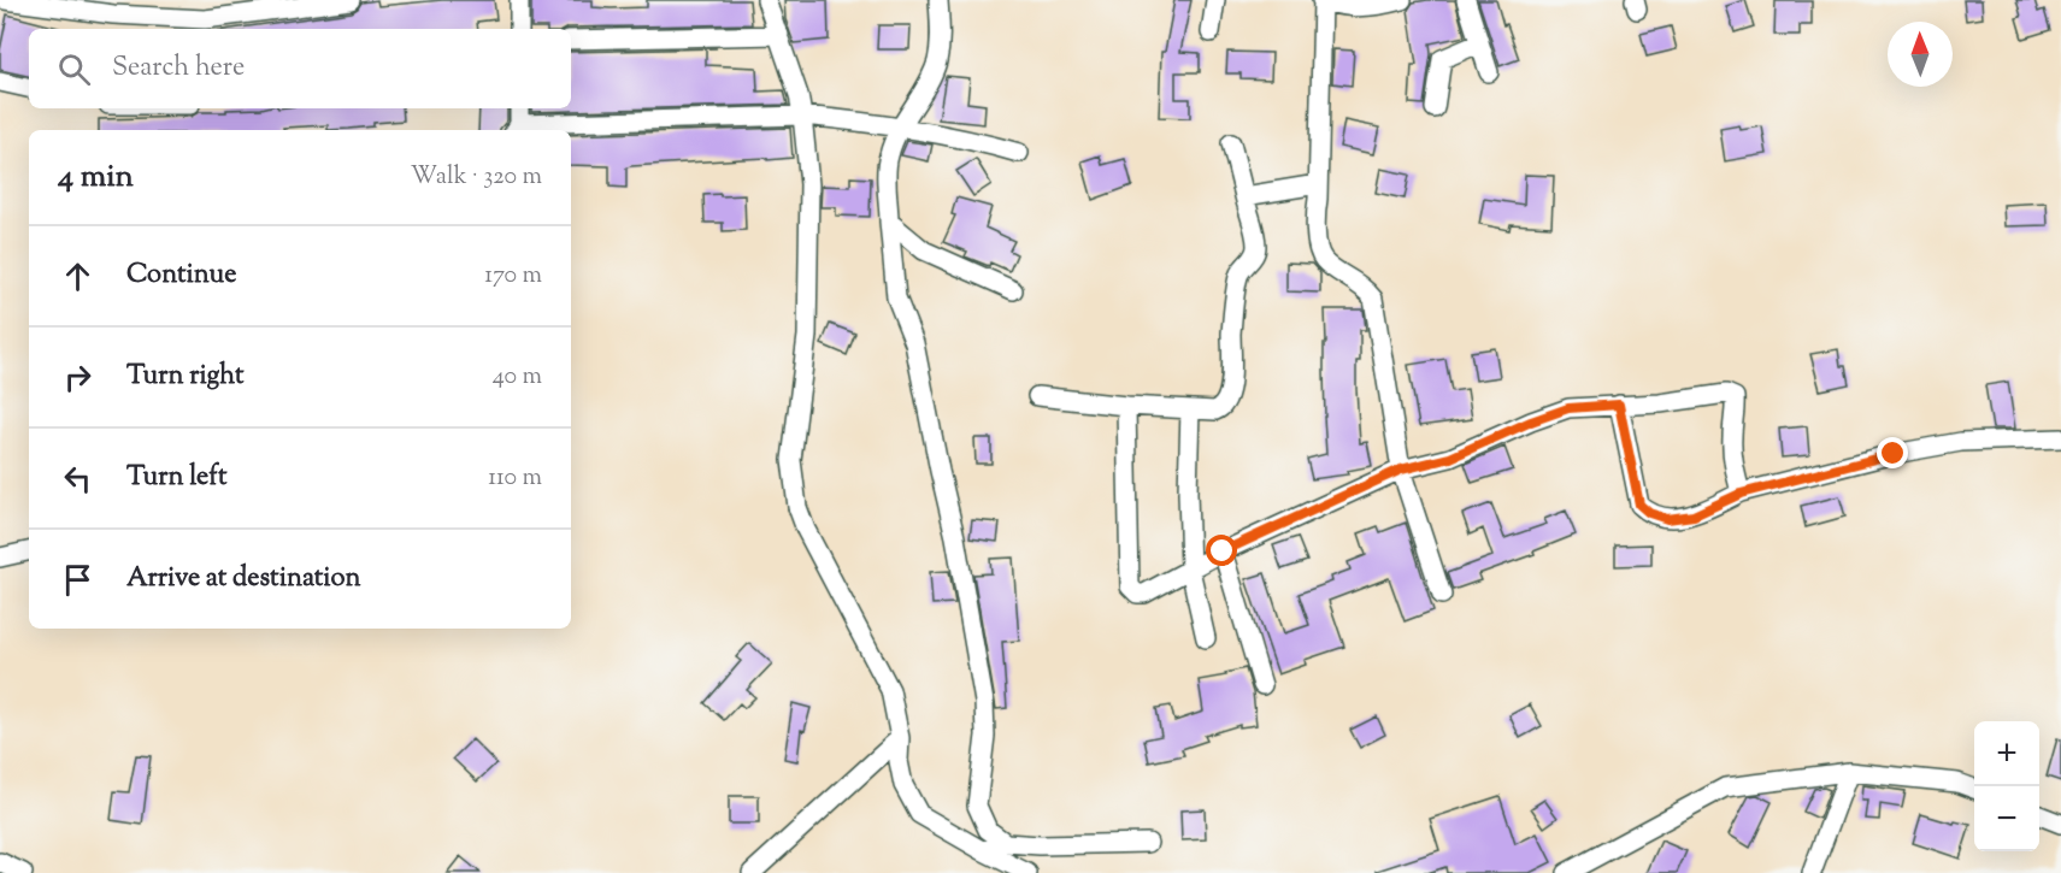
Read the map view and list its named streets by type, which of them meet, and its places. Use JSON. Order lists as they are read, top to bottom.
{
  "north": "top",
  "page": {
    "search": "Search here",
    "heading": ["4 min", "Walk · 320 m"],
    "list": [
      ["Continue", "170 m"],
      ["Turn right", "40 m"],
      ["Turn left", "110 m"],
      "Arrive at destination"
    ],
    "map_buttons": ["+", "−"]
  }
}
